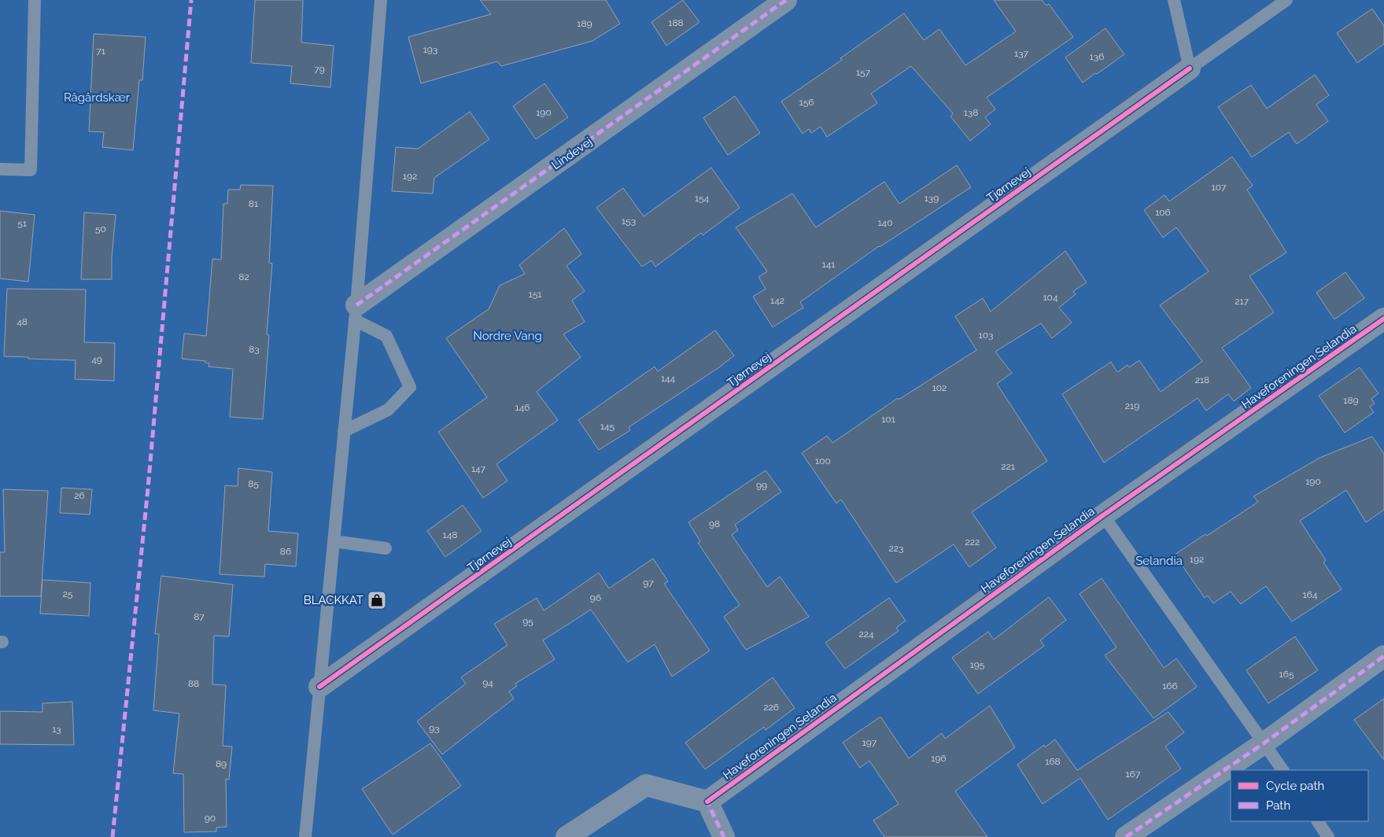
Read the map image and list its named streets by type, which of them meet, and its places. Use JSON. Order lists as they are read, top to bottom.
{
  "streets": {
    "street": ["Lindevej", "Tjørnevej", "Haveforeningen Selandia"]
  },
  "parks": ["Rågårdskær", "Nordre Vang", "Selandia"],
  "places": {
    "shop": ["BLACKKAT"]
  },
  "house_numbers": [
    "188",
    "189",
    "193",
    "71",
    "137",
    "136",
    "79",
    "157",
    "156",
    "190",
    "138",
    "192",
    "107",
    "154",
    "139",
    "81",
    "106",
    "153",
    "140",
    "51",
    "50",
    "141",
    "82",
    "151",
    "104",
    "142",
    "217",
    "48",
    "103",
    "83",
    "49",
    "144",
    "218",
    "102",
    "189",
    "219",
    "146",
    "101",
    "145",
    "100",
    "221",
    "147",
    "190",
    "85",
    "99",
    "26",
    "98",
    "148",
    "222",
    "223",
    "86",
    "192",
    "97",
    "25",
    "164",
    "96",
    "87",
    "95",
    "224",
    "195",
    "165",
    "94",
    "88",
    "166",
    "226",
    "93",
    "13",
    "197",
    "196",
    "168",
    "89",
    "167",
    "90"
  ],
  "legend": ["Cycle path", "Path"]
}
